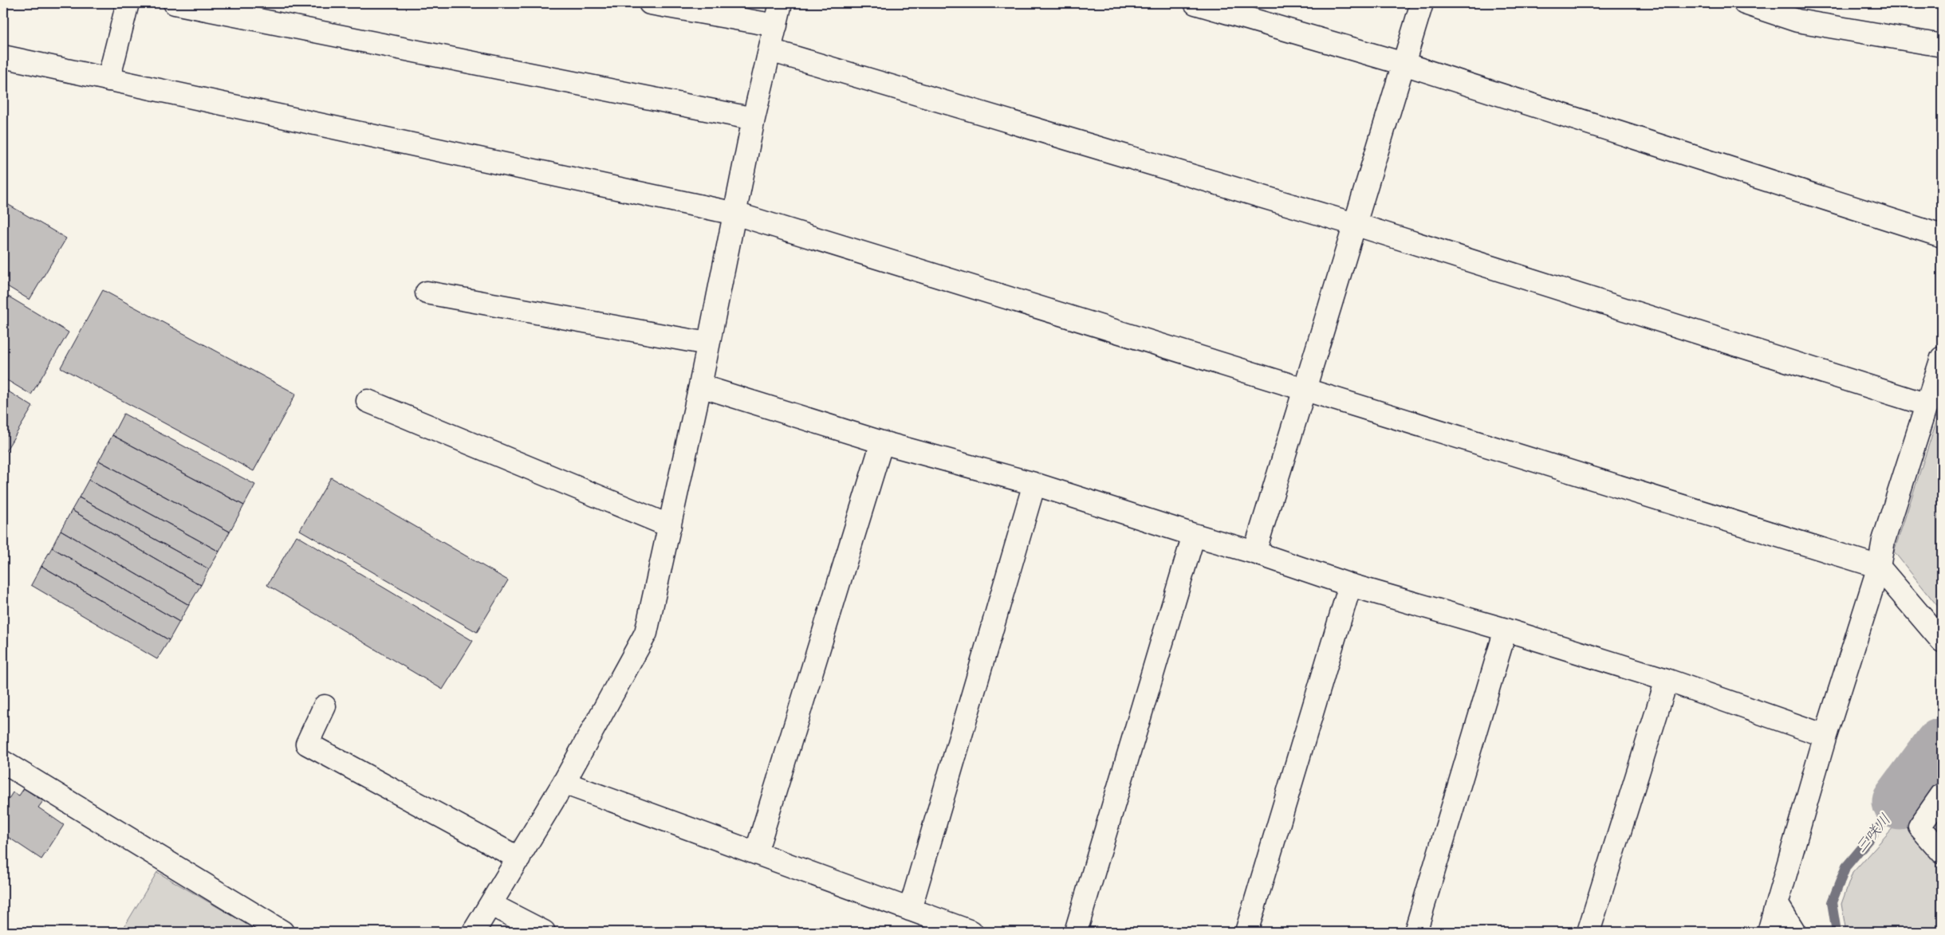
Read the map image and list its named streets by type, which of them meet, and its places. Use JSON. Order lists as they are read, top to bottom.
{
  "water": ["三咲川"]
}
